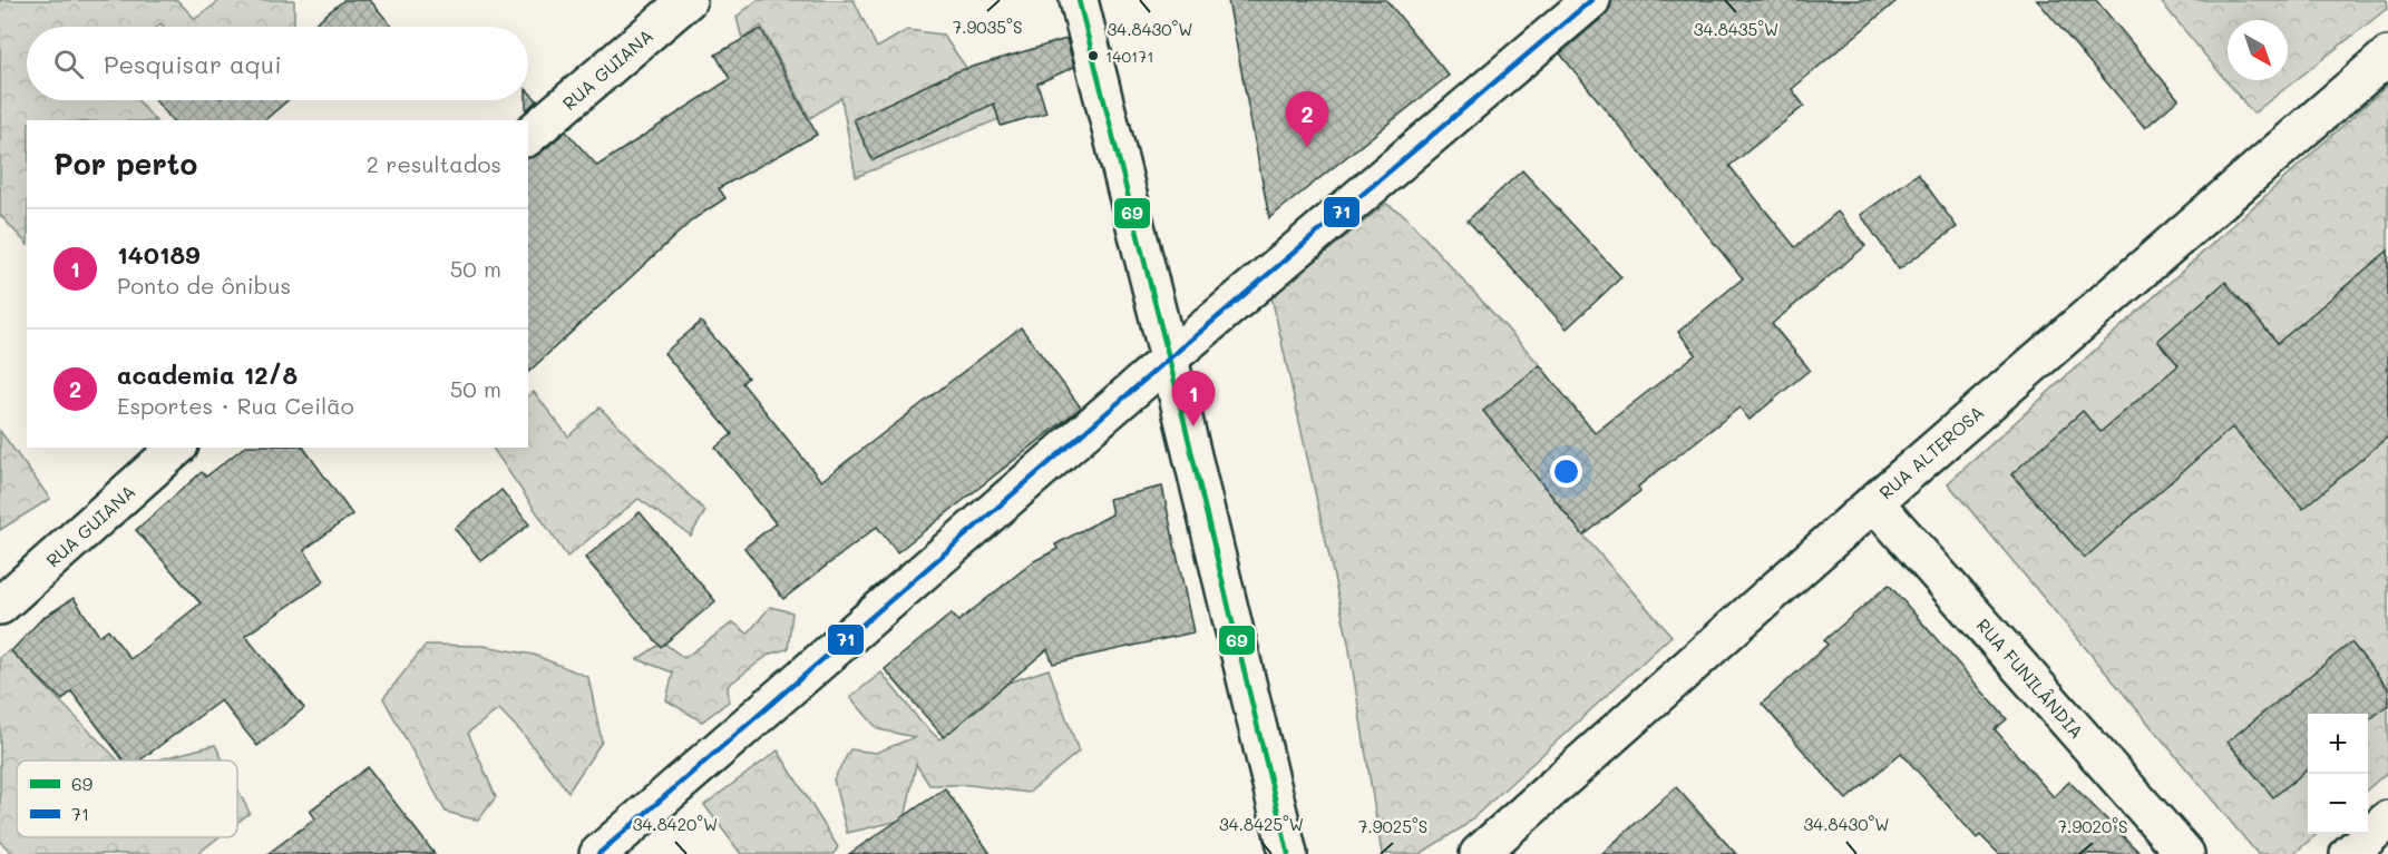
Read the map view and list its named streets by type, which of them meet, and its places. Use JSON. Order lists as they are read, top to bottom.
{
  "streets": {
    "street": ["RUA GUIANA", "RUA ALTEROSA", "RUA FUNILÂNDIA"]
  },
  "crossings": [
    ["RUA ALTEROSA", "RUA FUNILÂNDIA"]
  ],
  "places": ["140171"],
  "lines": ["transit line 69", "transit line 71"],
  "legend": ["69", "71"],
  "north": "bottom right",
  "page": {
    "search": "Pesquisar aqui",
    "pins": ["2", "1"],
    "heading": ["Por perto", "2 resultados"],
    "list": [
      {
        "mark": "1",
        "name": "140189",
        "note": "Ponto de ônibus",
        "value": "50 m"
      },
      {
        "mark": "2",
        "name": "academia 12/8",
        "note": "Esportes · Rua Ceilão",
        "value": "50 m"
      }
    ],
    "map_buttons": ["+", "−"]
  },
  "coordinates": [
    "7.9035°S",
    "34.8430°W",
    "34.8435°W",
    "34.8420°W",
    "34.8425°W",
    "7.9025°S",
    "7.9020°S"
  ]
}
